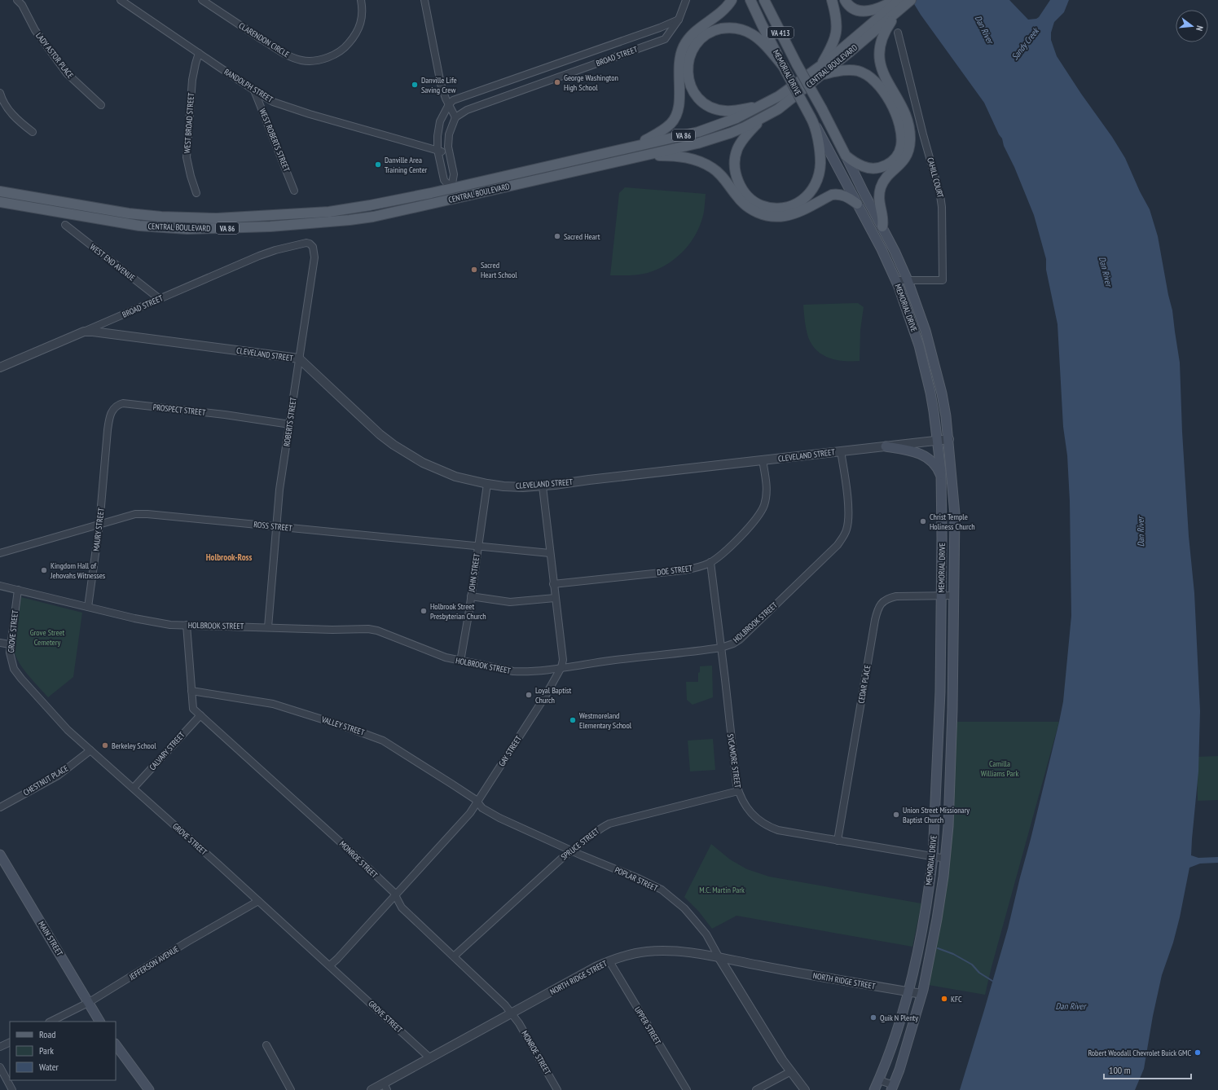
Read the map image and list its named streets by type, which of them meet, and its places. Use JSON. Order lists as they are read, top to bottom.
{
  "streets": {
    "main road": [
      "VA 413",
      "CENTRAL BOULEVARD",
      "MEMORIAL DRIVE",
      "VA 86",
      "MAIN STREET"
    ],
    "street": [
      "CLARENDON CIRCLE",
      "LADY ASTOR PLACE",
      "BROAD STREET",
      "RANDOLPH STREET",
      "WEST BROAD STREET",
      "WEST ROBERTS STREET",
      "CAHILL COURT",
      "WEST END AVENUE",
      "CLEVELAND STREET",
      "PROSPECT STREET",
      "ROBERTS STREET",
      "ROSS STREET",
      "MAURY STREET",
      "DOE STREET",
      "JOHN STREET",
      "HOLBROOK STREET",
      "GROVE STREET",
      "CEDAR PLACE",
      "VALLEY STREET",
      "CALVARY STREET",
      "GAY STREET",
      "SYCAMORE STREET",
      "CHESTNUT PLACE",
      "SPRUCE STREET",
      "MONROE STREET",
      "POPLAR STREET",
      "JEFFERSON AVENUE",
      "NORTH RIDGE STREET",
      "UPPER STREET"
    ]
  },
  "crossings": [
    ["BROAD STREET", "WEST END AVENUE"],
    ["BROAD STREET", "CLEVELAND STREET"],
    ["BROAD STREET", "ROBERTS STREET"],
    ["MEMORIAL DRIVE", "CAHILL COURT"],
    ["MEMORIAL DRIVE", "CLEVELAND STREET"],
    ["MEMORIAL DRIVE", "CEDAR PLACE"],
    ["MEMORIAL DRIVE", "SYCAMORE STREET"],
    ["MEMORIAL DRIVE", "NORTH RIDGE STREET"],
    ["RANDOLPH STREET", "WEST BROAD STREET"],
    ["RANDOLPH STREET", "WEST ROBERTS STREET"],
    ["CLEVELAND STREET", "ROBERTS STREET"],
    ["CLEVELAND STREET", "DOE STREET"],
    ["CLEVELAND STREET", "JOHN STREET"],
    ["CLEVELAND STREET", "HOLBROOK STREET"],
    ["CLEVELAND STREET", "GAY STREET"],
    ["PROSPECT STREET", "ROBERTS STREET"],
    ["PROSPECT STREET", "MAURY STREET"],
    ["ROBERTS STREET", "ROSS STREET"],
    ["ROBERTS STREET", "HOLBROOK STREET"],
    ["ROSS STREET", "MAURY STREET"],
    ["ROSS STREET", "JOHN STREET"],
    ["ROSS STREET", "GAY STREET"],
    ["MAURY STREET", "HOLBROOK STREET"],
    ["DOE STREET", "GAY STREET"],
    ["DOE STREET", "SYCAMORE STREET"],
    ["JOHN STREET", "HOLBROOK STREET"],
    ["HOLBROOK STREET", "GROVE STREET"],
    ["HOLBROOK STREET", "GAY STREET"],
    ["HOLBROOK STREET", "SYCAMORE STREET"],
    ["HOLBROOK STREET", "MONROE STREET"],
    ["GROVE STREET", "CALVARY STREET"],
    ["GROVE STREET", "GAY STREET"],
    ["GROVE STREET", "CHESTNUT PLACE"],
    ["GROVE STREET", "JEFFERSON AVENUE"],
    ["GROVE STREET", "NORTH RIDGE STREET"],
    ["CEDAR PLACE", "SYCAMORE STREET"],
    ["VALLEY STREET", "GAY STREET"],
    ["VALLEY STREET", "MONROE STREET"],
    ["VALLEY STREET", "POPLAR STREET"],
    ["CALVARY STREET", "MONROE STREET"],
    ["GAY STREET", "MONROE STREET"],
    ["GAY STREET", "POPLAR STREET"],
    ["SYCAMORE STREET", "SPRUCE STREET"],
    ["SPRUCE STREET", "MONROE STREET"],
    ["SPRUCE STREET", "POPLAR STREET"],
    ["MONROE STREET", "NORTH RIDGE STREET"],
    ["POPLAR STREET", "NORTH RIDGE STREET"],
    ["MAIN STREET", "JEFFERSON AVENUE"],
    ["NORTH RIDGE STREET", "UPPER STREET"]
  ],
  "districts": ["Holbrook-Ross"],
  "water": ["Dan River", "Sandy Creek"],
  "parks": ["Grove Street Cemetery", "Camilla Williams Park", "M.C. Martin Park"],
  "places": [
    "George Washington High School",
    "Danville Life Saving Crew",
    "Danville Area Training Center",
    "Sacred Heart",
    "Sacred Heart School",
    "Christ Temple Holiness Church",
    "Kingdom Hall of Jehovahs Witnesses",
    "Holbrook Street Presbyterian Church",
    "Loyal Baptist Church",
    "Westmoreland Elementary School",
    "Berkeley School",
    "Union Street Missionary Baptist Church",
    "KFC",
    "Quik N Plenty",
    "Robert Woodall Chevrolet Buick GMC"
  ],
  "legend": ["Road", "Park", "Water"],
  "scale_bar": "100 m",
  "north": "right"
}
